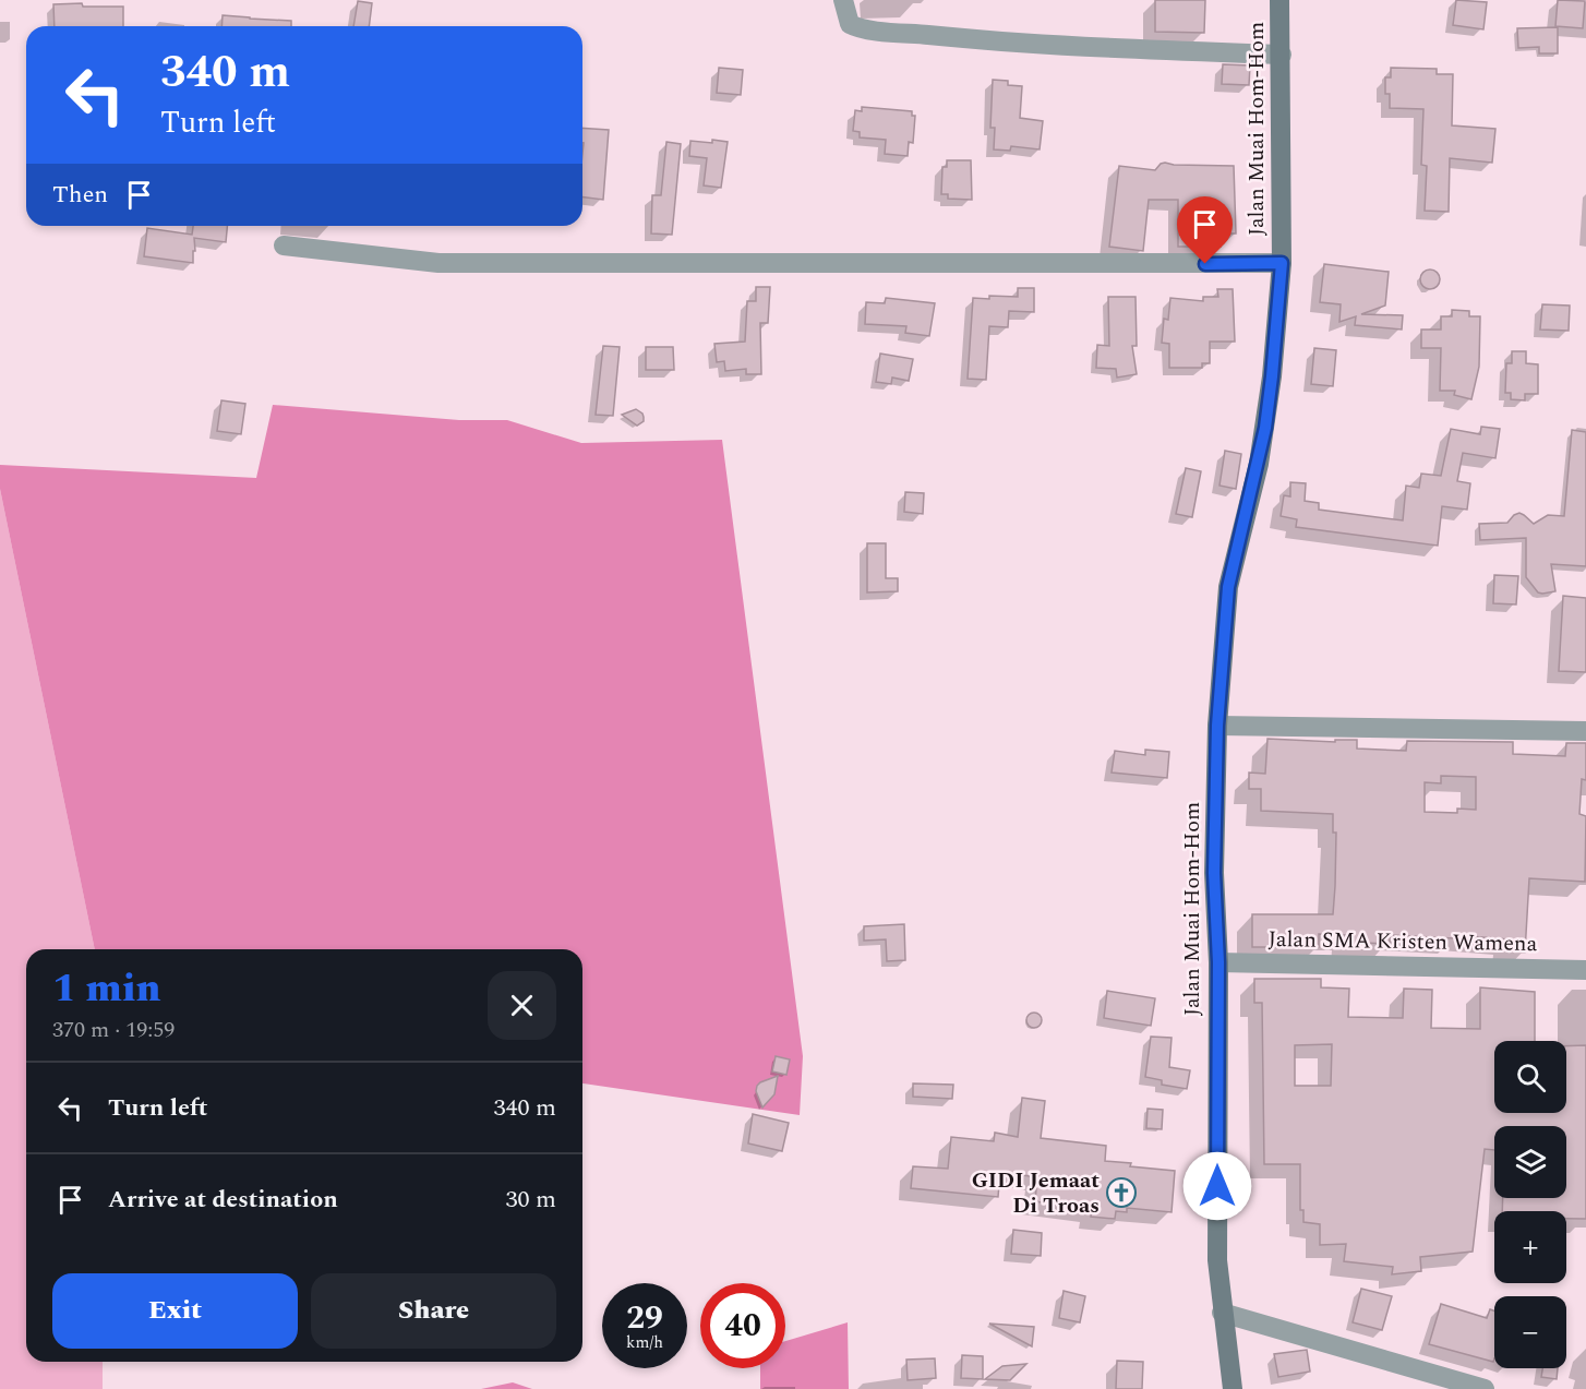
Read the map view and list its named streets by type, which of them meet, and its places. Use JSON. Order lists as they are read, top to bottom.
{
  "streets": {
    "street": ["Jalan Muai Hom-Hom", "Jalan SMA Kristen Wamena"]
  },
  "crossings": [
    ["Jalan Muai Hom-Hom", "Jalan SMA Kristen Wamena"]
  ],
  "places": {
    "church": ["GIDI Jemaat Di Troas"]
  },
  "page": {
    "turn": ["340 m", "Turn left"],
    "then": "Then",
    "heading": ["1 min", "370 m · 19:59"],
    "map_buttons": ["+", "−"],
    "list": [
      {
        "name": "Turn left",
        "value": "340 m"
      },
      {
        "name": "Arrive at destination",
        "value": "30 m"
      }
    ],
    "buttons": ["Exit", "Share"],
    "speed": "29 km/h",
    "limit": "40"
  }
}
